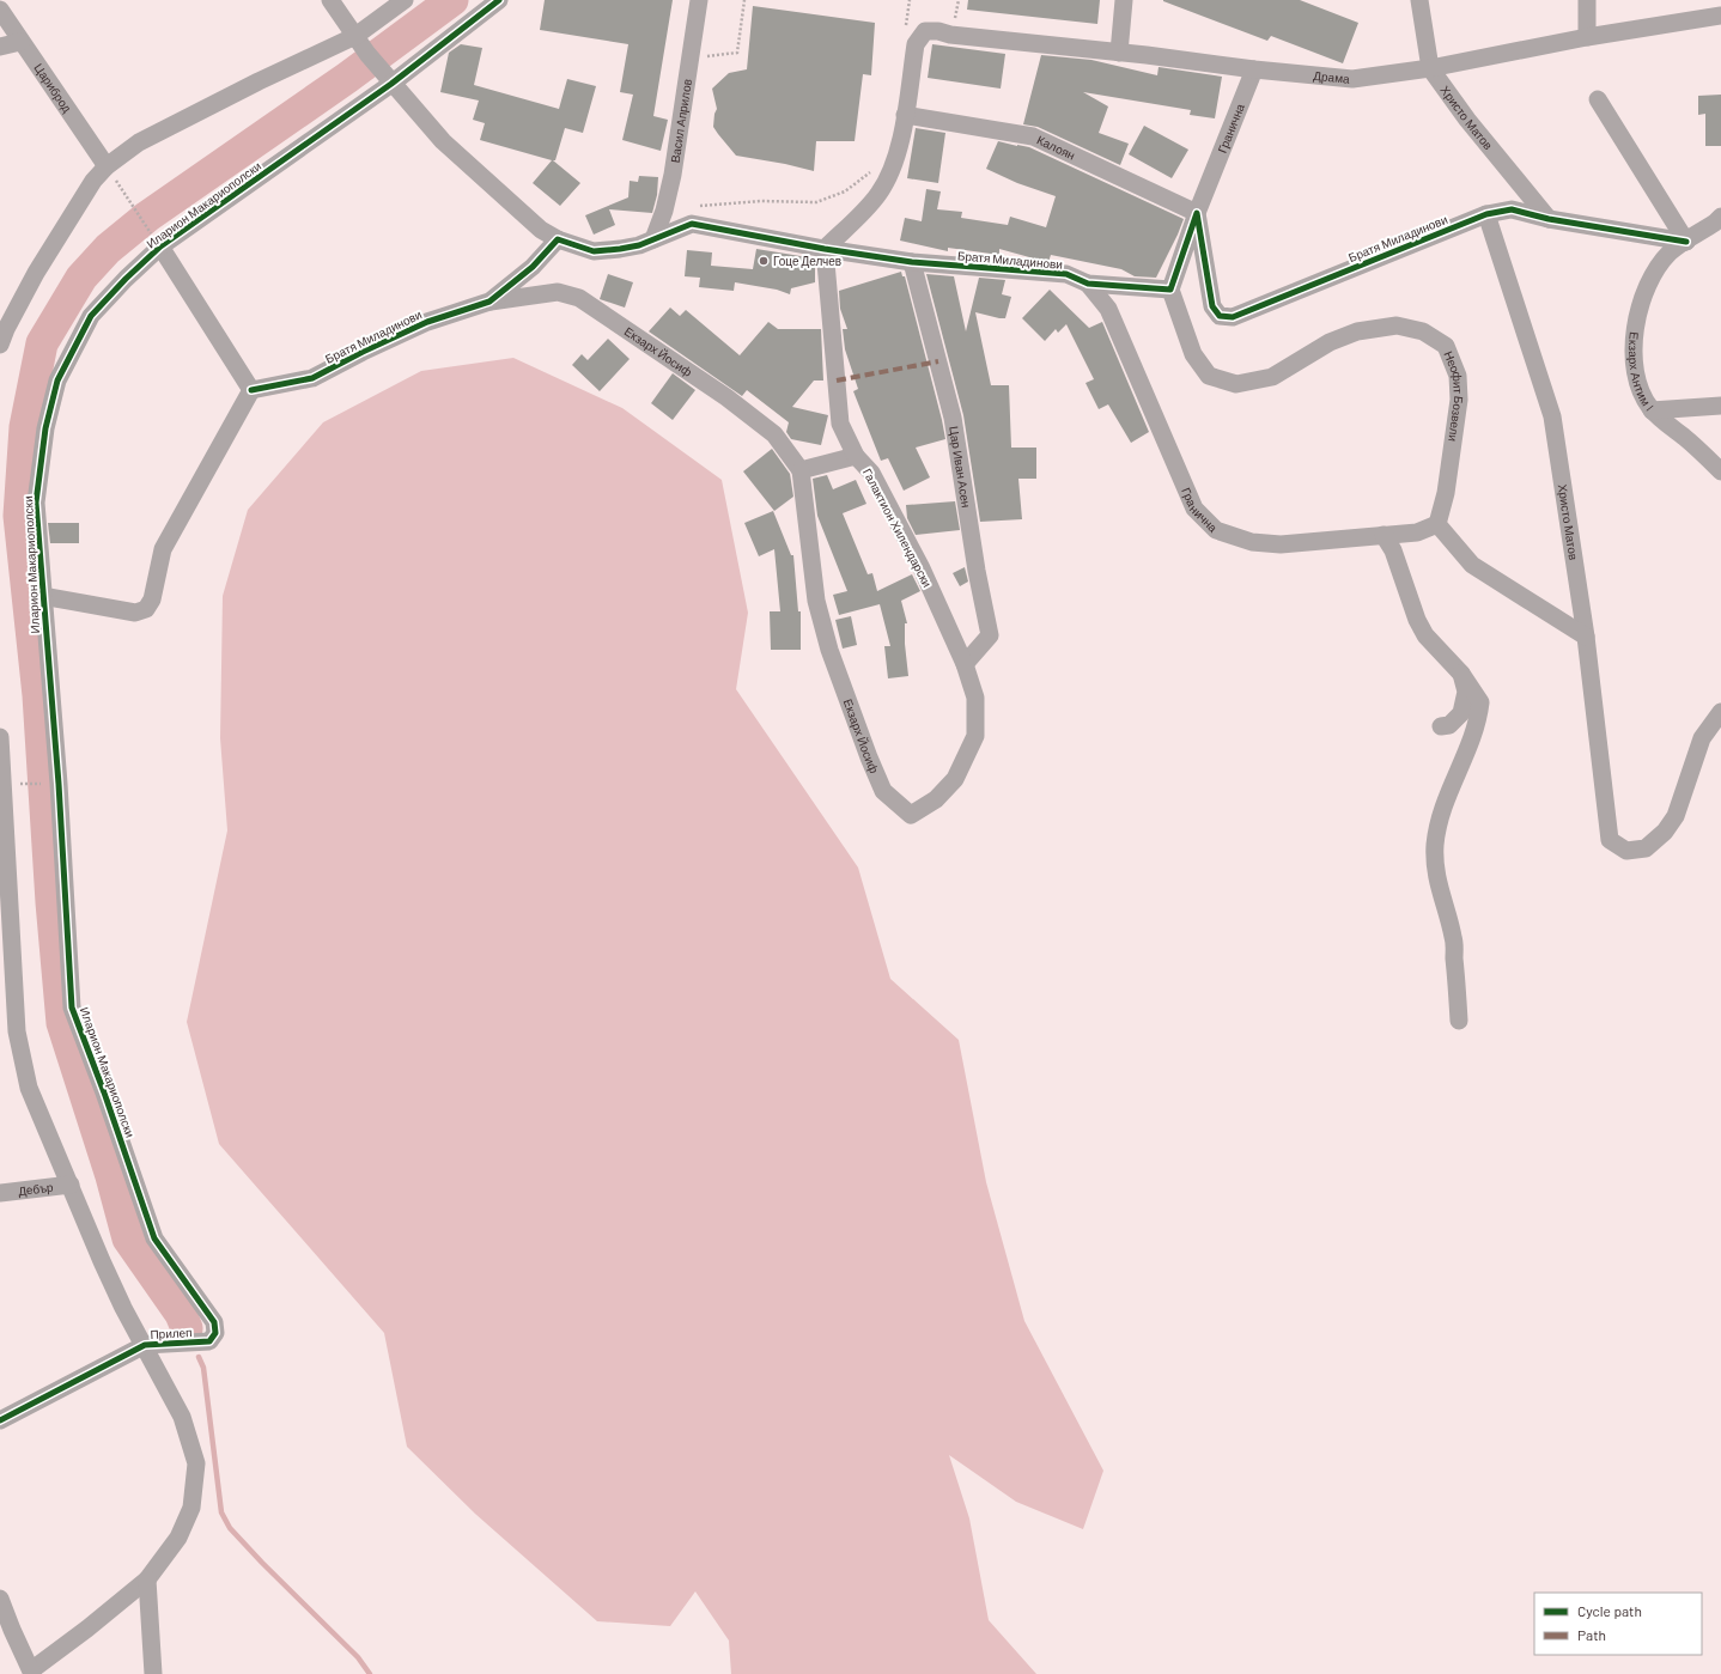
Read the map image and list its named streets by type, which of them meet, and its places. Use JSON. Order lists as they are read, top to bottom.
{
  "streets": {
    "street": [
      "Драма",
      "Цариброд",
      "Христо Матов",
      "Васил Априлов",
      "Гранична",
      "Калоян",
      "Иларион Макариополски",
      "Братя Миладинови",
      "Екзарх Йосиф",
      "Екзарх Антим I",
      "Неофит Бозвели",
      "Цар Иван Асен",
      "Галактион Хилендарски",
      "Дебър",
      "Прилеп"
    ]
  },
  "crossings": [
    ["Драма", "Христо Матов"],
    ["Драма", "Гранична"],
    ["Драма", "Калоян"],
    ["Христо Матов", "Братя Миладинови"],
    ["Васил Априлов", "Братя Миладинови"],
    ["Гранична", "Калоян"],
    ["Гранична", "Братя Миладинови"],
    ["Гранична", "Неофит Бозвели"],
    ["Калоян", "Братя Миладинови"],
    ["Иларион Макариополски", "Прилеп"],
    ["Братя Миладинови", "Екзарх Йосиф"],
    ["Братя Миладинови", "Екзарх Антим I"],
    ["Братя Миладинови", "Неофит Бозвели"],
    ["Братя Миладинови", "Цар Иван Асен"],
    ["Братя Миладинови", "Галактион Хилендарски"],
    ["Екзарх Йосиф", "Цар Иван Асен"],
    ["Екзарх Йосиф", "Галактион Хилендарски"],
    ["Цар Иван Асен", "Галактион Хилендарски"]
  ],
  "places": ["Гоце Делчев"],
  "legend": ["Cycle path", "Path"]
}
